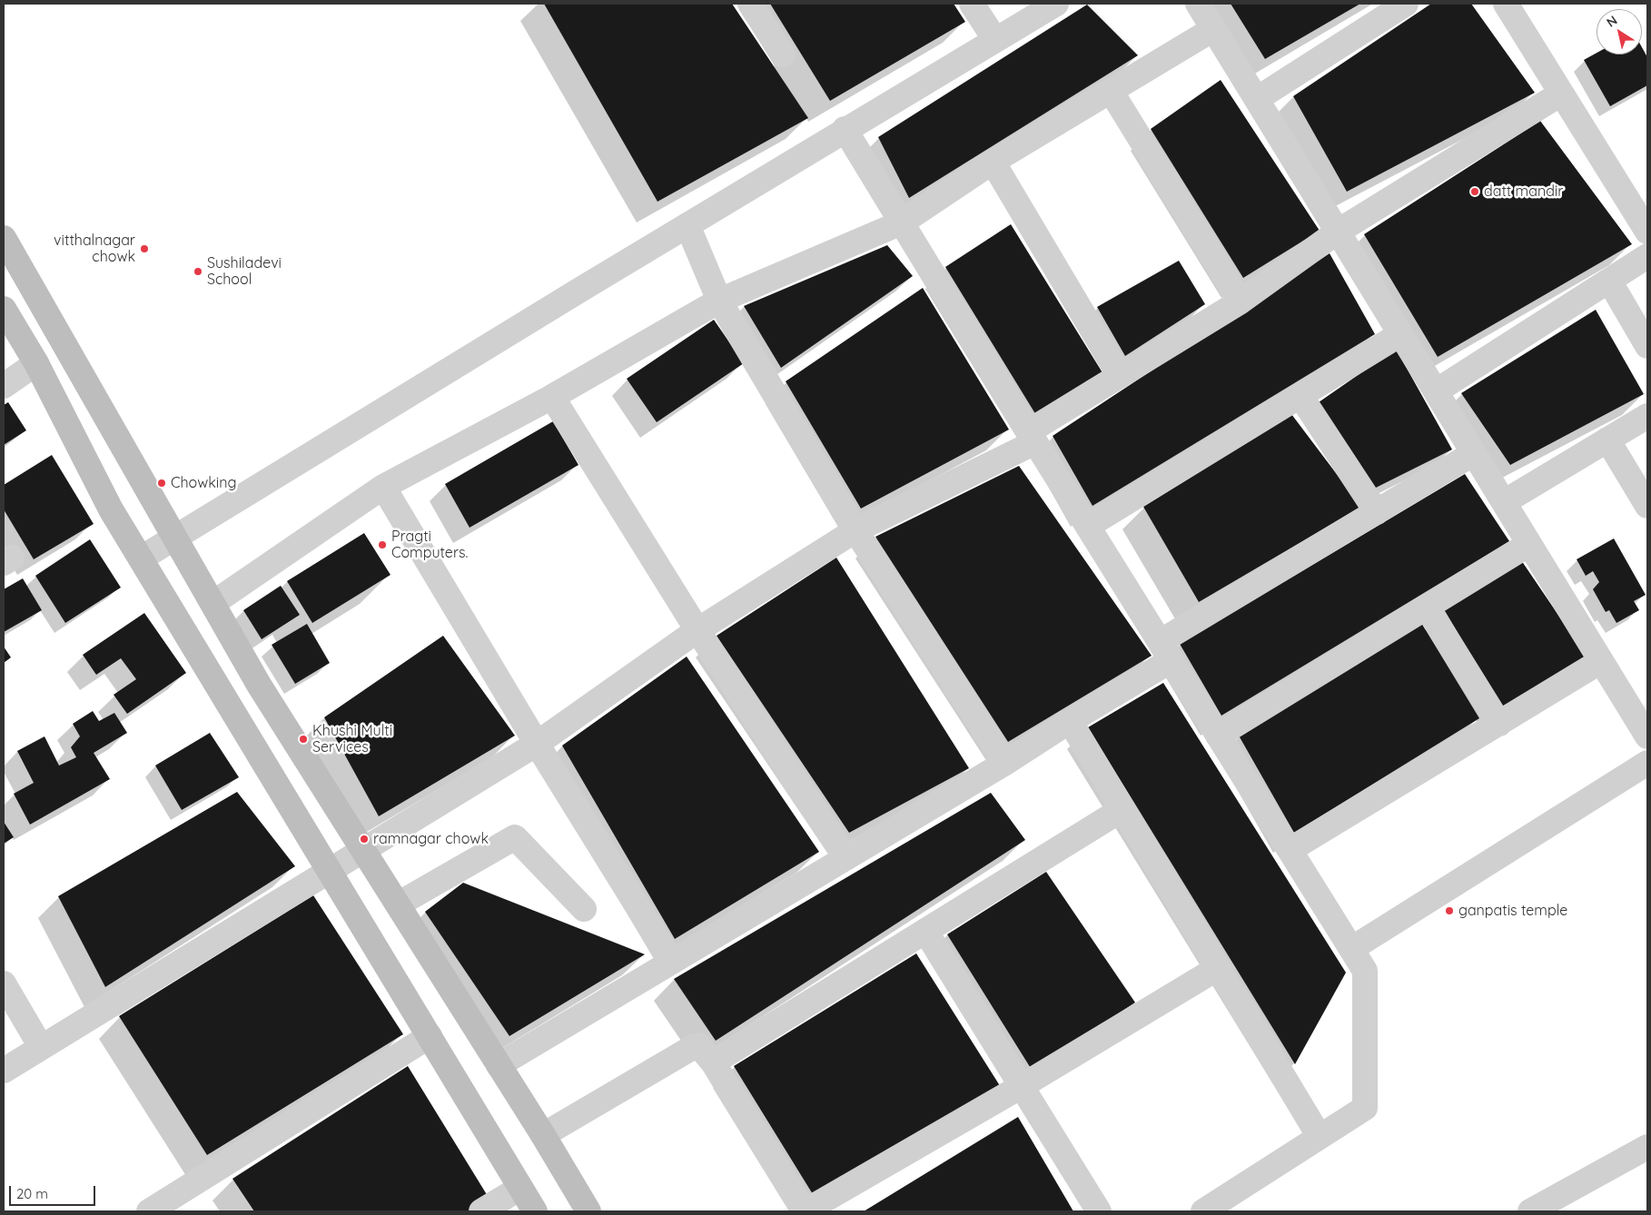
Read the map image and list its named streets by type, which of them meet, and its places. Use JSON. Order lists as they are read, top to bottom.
{
  "places": [
    "datt mandir",
    "vitthalnagar chowk",
    "Sushiladevi School",
    "Chowking",
    "Pragti Computers.",
    "Khushi Multi Services",
    "ramnagar chowk",
    "ganpatis temple"
  ],
  "scale_bar": "20 m",
  "north": "top left"
}
